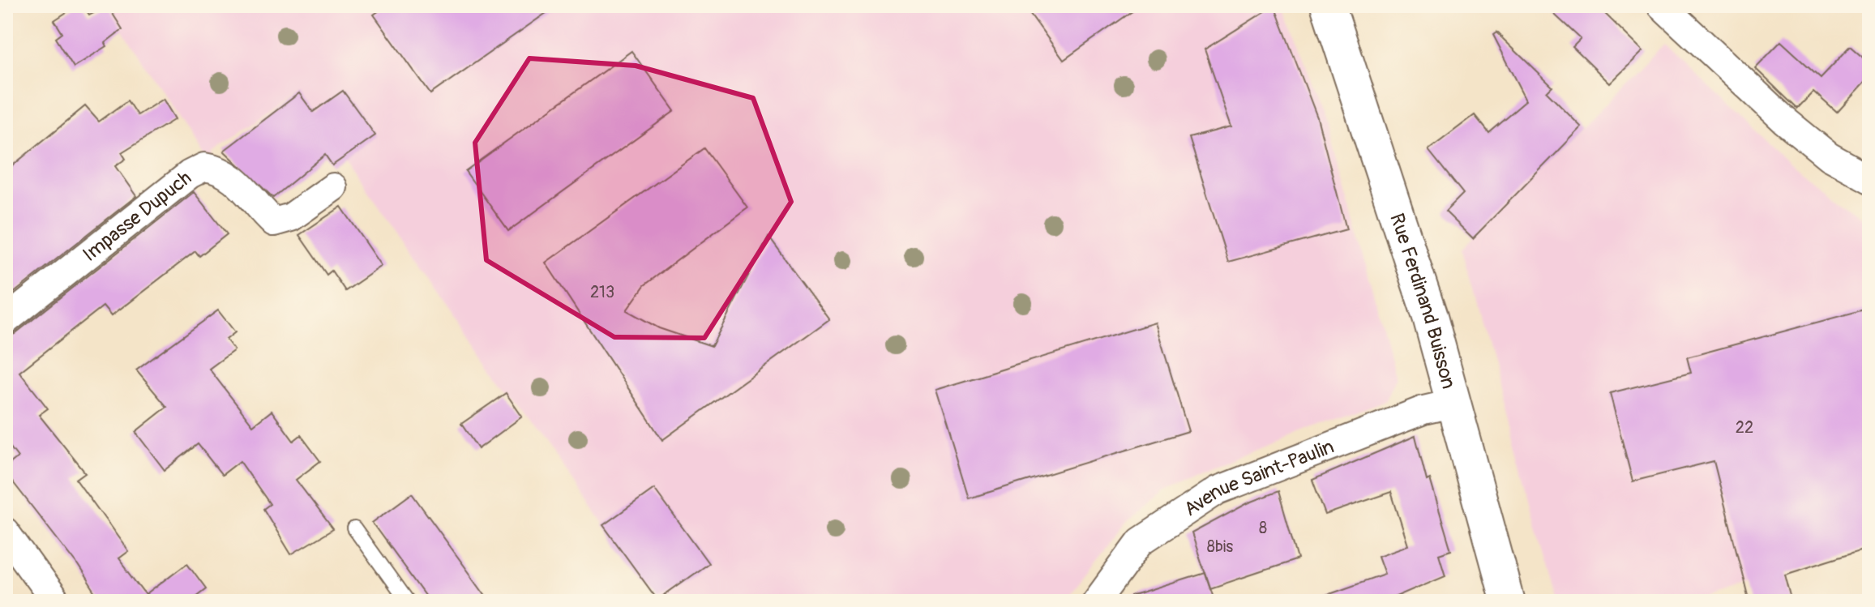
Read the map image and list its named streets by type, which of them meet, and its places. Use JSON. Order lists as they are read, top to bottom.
{
  "streets": {
    "street": ["Impasse Dupuch", "Rue Ferdinand Buisson", "Avenue Saint-Paulin"]
  },
  "crossings": [
    ["Rue Ferdinand Buisson", "Avenue Saint-Paulin"]
  ],
  "house_numbers": [
    "213",
    "22",
    "8",
    "8bis"
  ]
}
